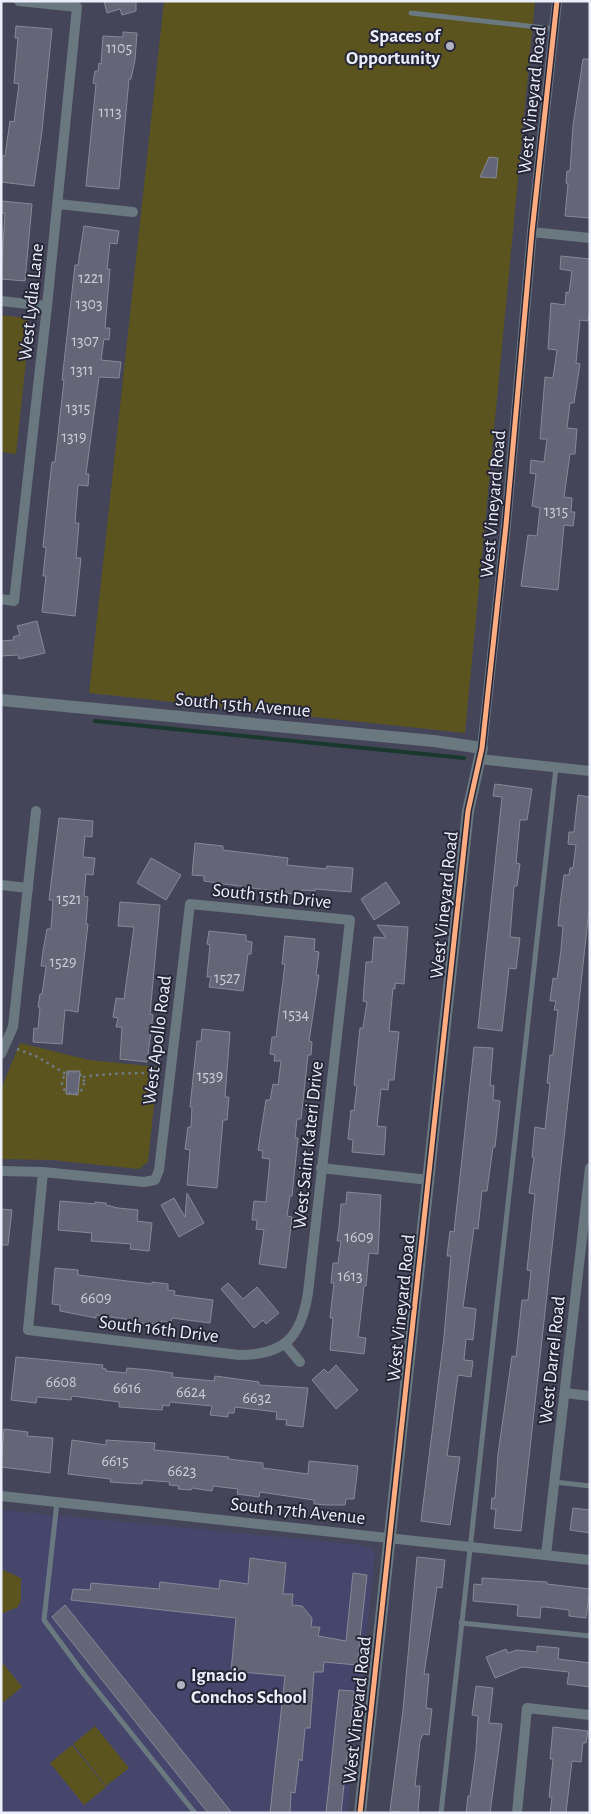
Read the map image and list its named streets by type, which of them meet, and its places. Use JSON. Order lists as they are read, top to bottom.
{
  "streets": {
    "street": [
      "West Vineyard Road",
      "West Lydia Lane",
      "South 15th Avenue",
      "South 15th Drive",
      "West Apollo Road",
      "West Saint Kateri Drive",
      "South 16th Drive",
      "West Darrel Road",
      "South 17th Avenue"
    ]
  },
  "crossings": [
    ["West Vineyard Road", "South 15th Avenue"],
    ["West Vineyard Road", "South 17th Avenue"],
    ["South 15th Drive", "West Apollo Road"],
    ["South 15th Drive", "West Saint Kateri Drive"],
    ["West Apollo Road", "South 16th Drive"],
    ["West Saint Kateri Drive", "South 16th Drive"],
    ["West Darrel Road", "South 17th Avenue"]
  ],
  "places": ["Spaces of Opportunity", "Ignacio Conchos School"],
  "house_numbers": [
    "1105",
    "1113",
    "1221",
    "1303",
    "1307",
    "1311",
    "1315",
    "1319",
    "1315",
    "1521",
    "1529",
    "1527",
    "1534",
    "1539",
    "1609",
    "1613",
    "6609",
    "6608",
    "6616",
    "6624",
    "6632",
    "6615",
    "6623"
  ]
}
